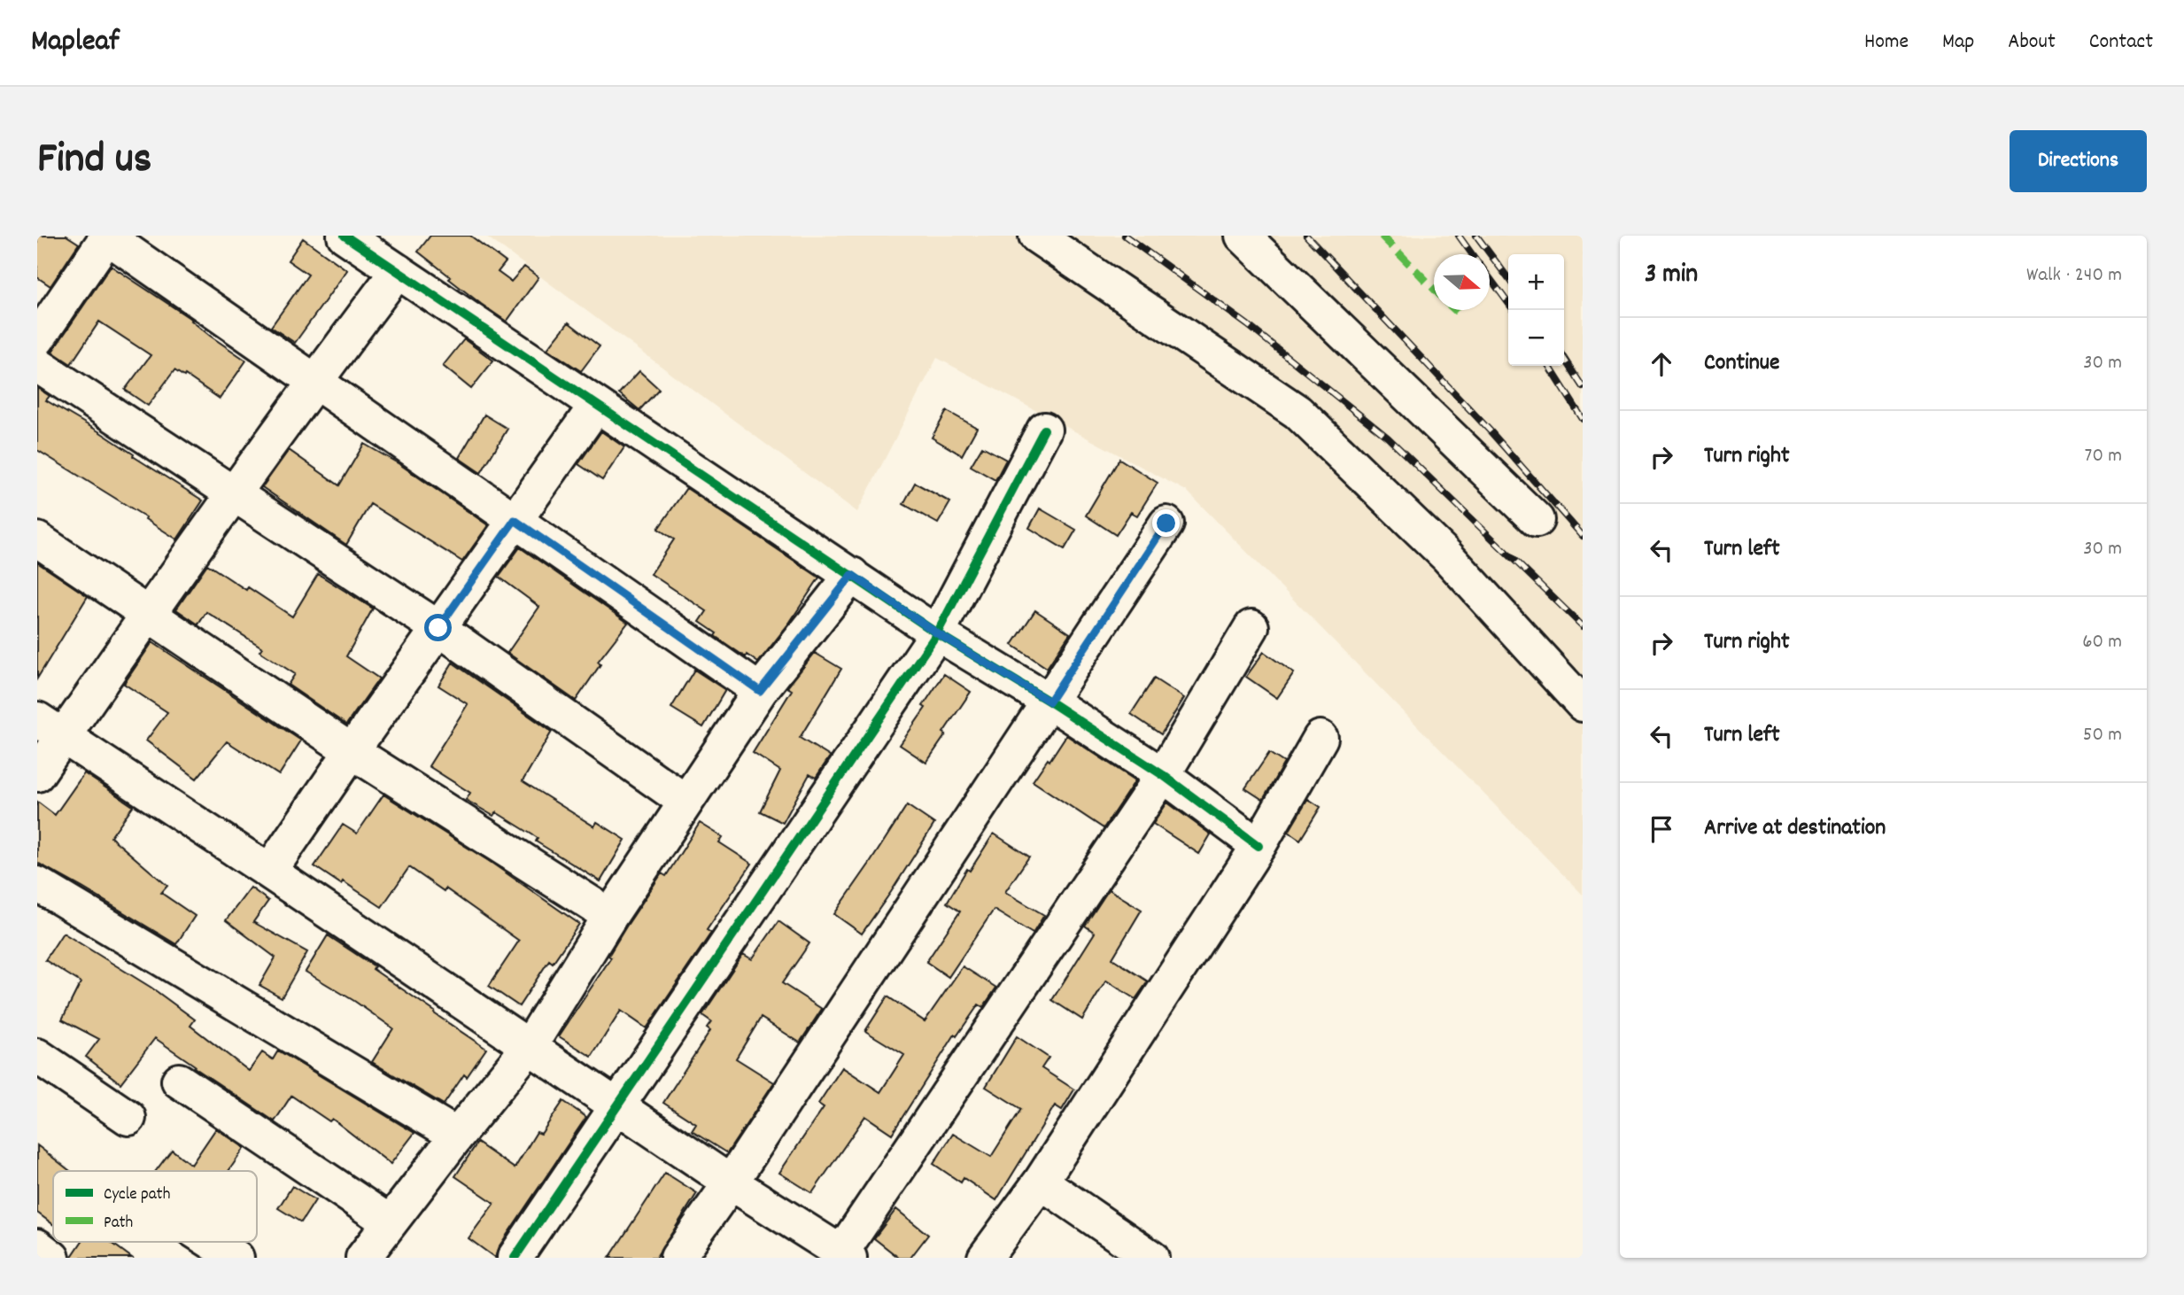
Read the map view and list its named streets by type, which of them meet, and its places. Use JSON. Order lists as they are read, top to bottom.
{
  "legend": ["Cycle path", "Path"],
  "north": "right",
  "page": {
    "header": "Mapleaf",
    "nav": [
      "Home",
      "Map",
      "About",
      "Contact"
    ],
    "title": "Find us",
    "buttons": "Directions",
    "heading": ["3 min", "Walk · 240 m"],
    "map_buttons": ["+", "−"],
    "list": [
      ["Continue", "30 m"],
      ["Turn right", "70 m"],
      ["Turn left", "30 m"],
      ["Turn right", "60 m"],
      ["Turn left", "50 m"],
      "Arrive at destination"
    ]
  }
}
